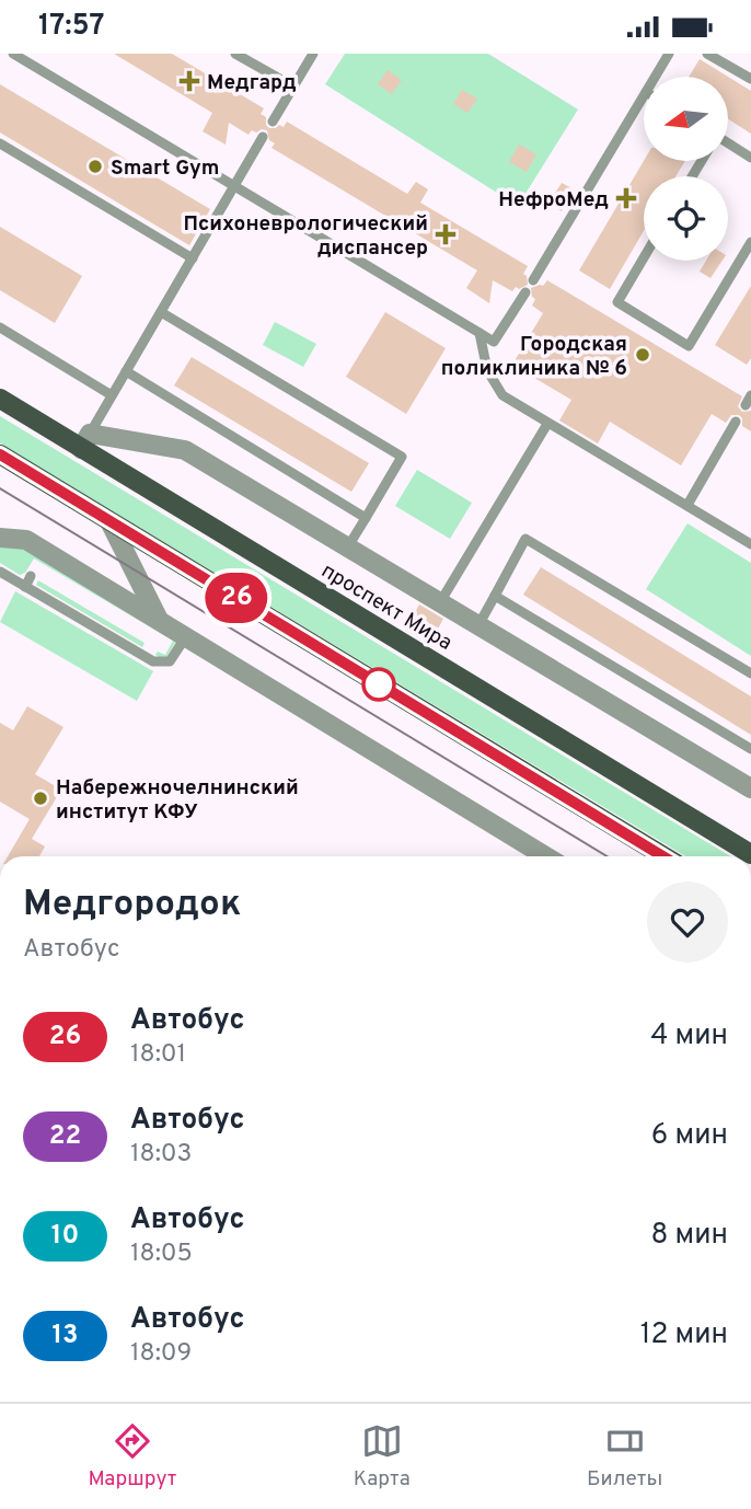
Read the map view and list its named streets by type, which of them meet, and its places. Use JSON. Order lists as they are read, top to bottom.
{
  "streets": {
    "main road": ["проспект Мира"]
  },
  "places": {
    "health": ["Медгард", "НефроМед", "Психоневрологический диспансер"],
    "other": ["Smart Gym", "Городская поликлиника № 6", "Набережночелнинский институт КФУ"]
  },
  "lines": ["bus line 26"],
  "north": "left",
  "page": {
    "status": "17:57",
    "on_map": "26",
    "heading": ["Медгородок", "Автобус"],
    "list": [
      {
        "mark": "26",
        "name": "Автобус",
        "note": "18:01",
        "value": "4 мин"
      },
      {
        "mark": "22",
        "name": "Автобус",
        "note": "18:03",
        "value": "6 мин"
      },
      {
        "mark": "10",
        "name": "Автобус",
        "note": "18:05",
        "value": "8 мин"
      },
      {
        "mark": "13",
        "name": "Автобус",
        "note": "18:09",
        "value": "12 мин"
      }
    ],
    "tabs": ["Маршрут", "Карта", "Билеты"]
  }
}
